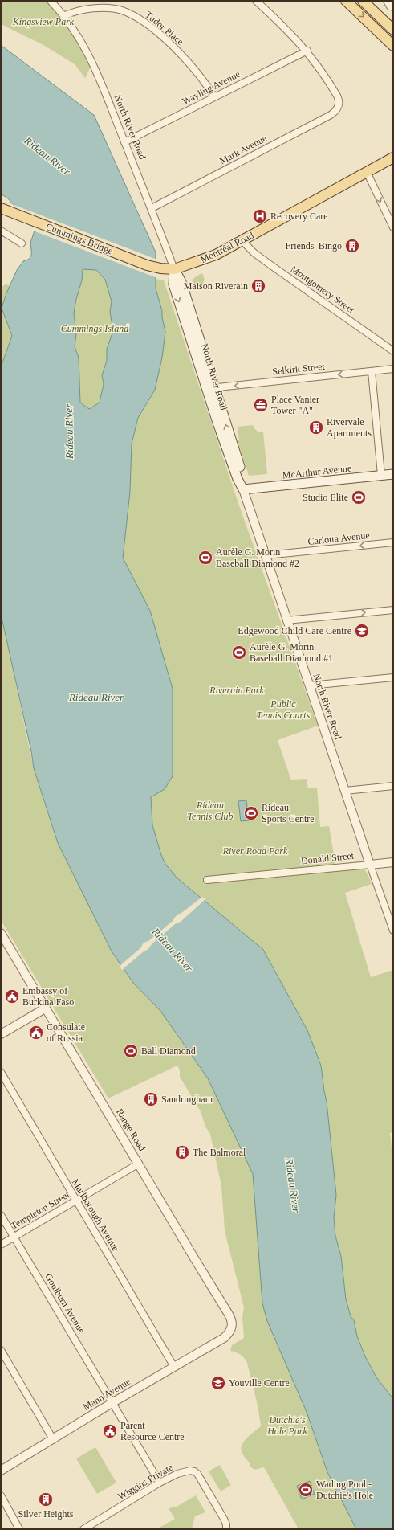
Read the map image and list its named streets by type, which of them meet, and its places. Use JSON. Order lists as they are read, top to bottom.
{
  "streets": {
    "main road": [
      "North River Road",
      "Cummings Bridge",
      "Montréal Road",
      "McArthur Avenue"
    ],
    "street": [
      "Tudor Place",
      "Wayling Avenue",
      "Mark Avenue",
      "Montgomery Street",
      "Selkirk Street",
      "Carlotta Avenue",
      "Donald Street",
      "Range Road",
      "Templeton Street",
      "Marlborough Avenue",
      "Goulburn Avenue",
      "Mann Avenue",
      "Wiggins Private"
    ]
  },
  "crossings": [
    ["Tudor Place", "Wayling Avenue"],
    ["Tudor Place", "North River Road"],
    ["Wayling Avenue", "North River Road"],
    ["Wayling Avenue", "Mark Avenue"],
    ["North River Road", "Mark Avenue"],
    ["North River Road", "Montréal Road"],
    ["North River Road", "Selkirk Street"],
    ["North River Road", "McArthur Avenue"],
    ["North River Road", "Carlotta Avenue"],
    ["North River Road", "Donald Street"],
    ["Cummings Bridge", "Montréal Road"],
    ["Montréal Road", "Montgomery Street"],
    ["Range Road", "Templeton Street"],
    ["Range Road", "Mann Avenue"],
    ["Templeton Street", "Marlborough Avenue"],
    ["Templeton Street", "Goulburn Avenue"],
    ["Marlborough Avenue", "Mann Avenue"],
    ["Goulburn Avenue", "Mann Avenue"],
    ["Goulburn Avenue", "Wiggins Private"]
  ],
  "one_way": ["Selkirk Street", "Carlotta Avenue"],
  "water": ["Rideau River"],
  "parks": [
    "Kingsview Park",
    "Cummings Island",
    "Riverain Park",
    "Public Tennis Courts",
    "Rideau Tennis Club",
    "River Road Park",
    "Dutchie's Hole Park"
  ],
  "places": {
    "hospital": ["Recovery Care"],
    "building": [
      "Friends' Bingo",
      "Maison Riverain",
      "Rivervale Apartments",
      "Sandringham",
      "The Balmoral",
      "Silver Heights"
    ],
    "office": ["Place Vanier Tower \"A\""],
    "sports": [
      "Studio Elite",
      "Aurèle G. Morin Baseball Diamond #2",
      "Aurèle G. Morin Baseball Diamond #1",
      "Rideau Sports Centre",
      "Ball Diamond",
      "Wading Pool - Dutchie's Hole"
    ],
    "school or university": ["Edgewood Child Care Centre", "Youville Centre"],
    "public building": ["Embassy of Burkina Faso", "Consulate of Russia", "Parent Resource Centre"]
  }
}
